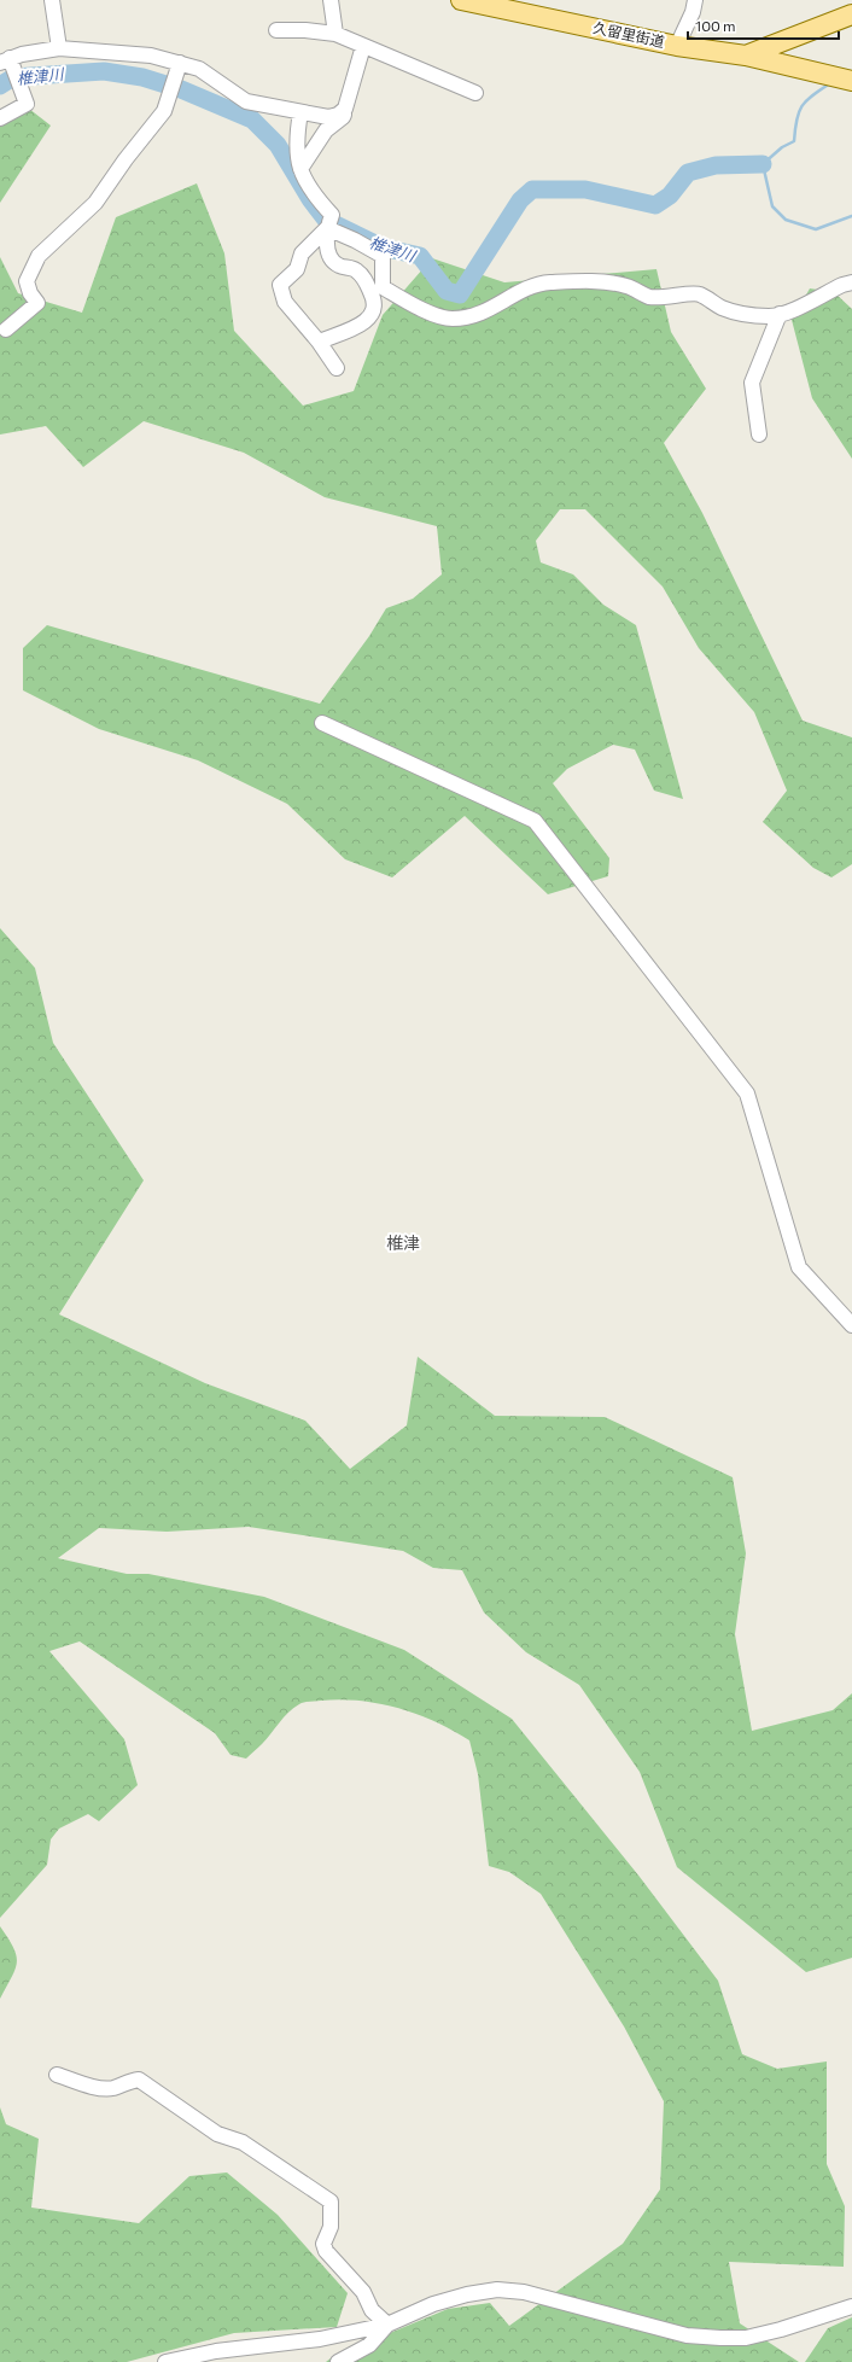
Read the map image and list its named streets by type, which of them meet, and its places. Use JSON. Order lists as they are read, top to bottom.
{
  "streets": {
    "main road": ["久留里街道"]
  },
  "districts": ["椎津"],
  "water": ["椎津川"],
  "scale_bar": "100 m"
}
